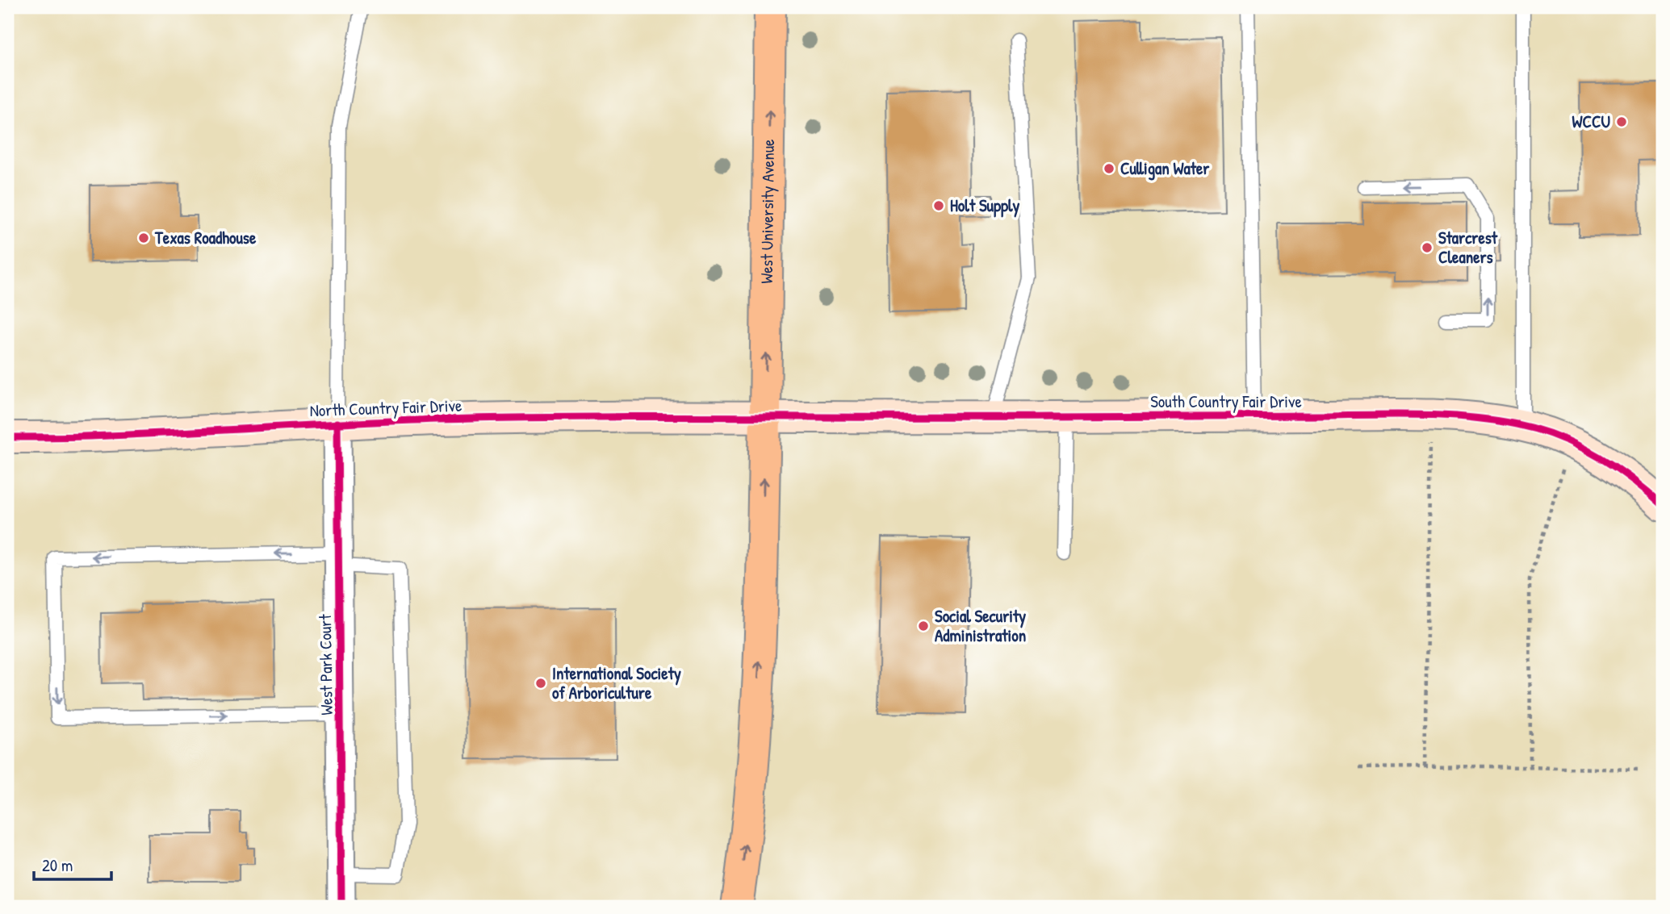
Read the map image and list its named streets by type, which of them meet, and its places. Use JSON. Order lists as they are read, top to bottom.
{
  "streets": {
    "main road": ["West University Avenue"],
    "street": ["South Country Fair Drive", "North Country Fair Drive", "West Park Court"]
  },
  "crossings": [
    ["West University Avenue", "South Country Fair Drive"],
    ["West University Avenue", "North Country Fair Drive"],
    ["South Country Fair Drive", "North Country Fair Drive"],
    ["North Country Fair Drive", "West Park Court"]
  ],
  "one_way": ["West University Avenue"],
  "places": [
    "WCCU",
    "Culligan Water",
    "Holt Supply",
    "Texas Roadhouse",
    "Starcrest Cleaners",
    "Social Security Administration",
    "International Society of Arboriculture"
  ],
  "scale_bar": "20 m"
}
